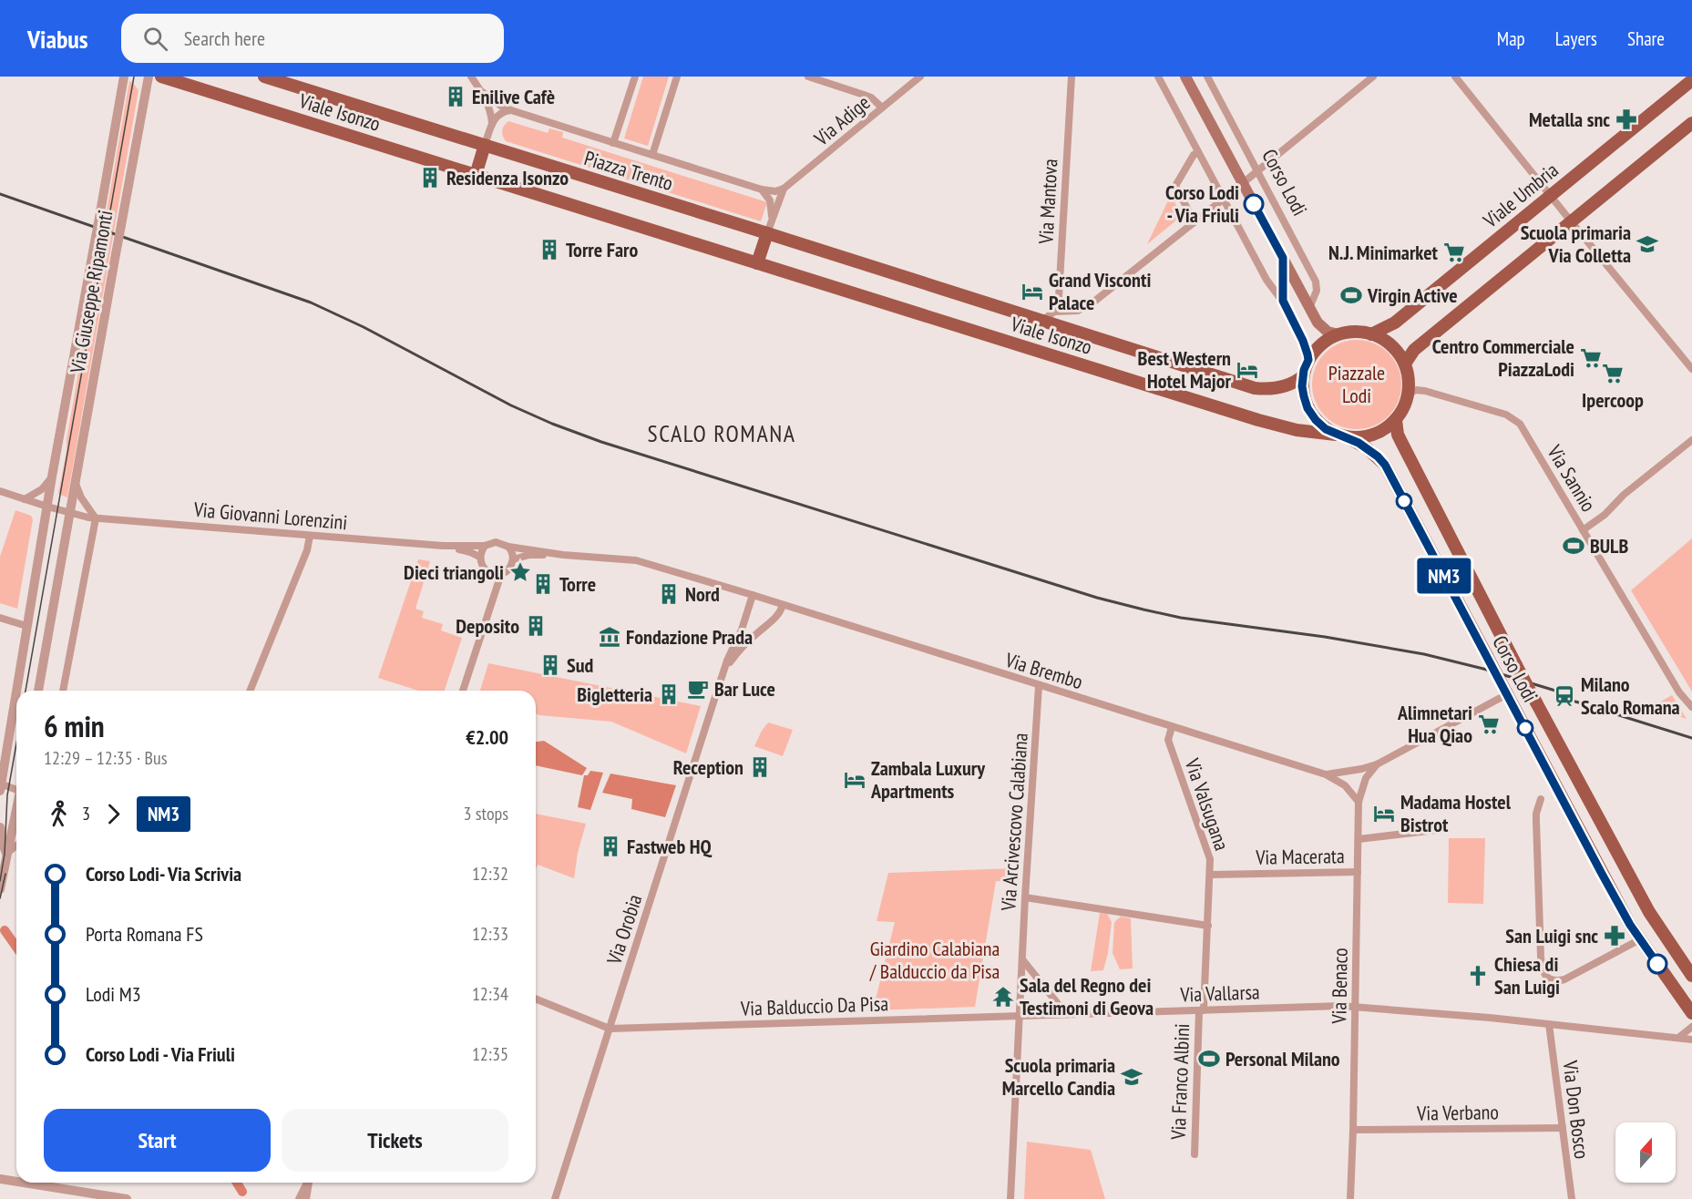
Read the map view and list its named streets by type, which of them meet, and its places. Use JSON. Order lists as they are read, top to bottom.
{
  "streets": {
    "main road": [
      "Viale Isonzo",
      "Piazza Trento",
      "Corso Lodi",
      "Viale Umbria"
    ],
    "street": [
      "Via Adige",
      "Via Mantova",
      "Via Giuseppe Ripamonti",
      "Via Sannio",
      "Via Giovanni Lorenzini",
      "Via Brembo",
      "Via Valsugana",
      "Via Arcivescovo Calabiana",
      "Via Macerata",
      "Via Orobia",
      "Via Benaco",
      "Via Vallarsa",
      "Via Balduccio Da Pisa",
      "Via Franco Albini",
      "Via Don Bosco",
      "Via Verbano"
    ]
  },
  "crossings": [
    ["Viale Isonzo", "Piazza Trento"],
    ["Viale Isonzo", "Corso Lodi"],
    ["Viale Isonzo", "Viale Umbria"],
    ["Viale Isonzo", "Via Sannio"],
    ["Via Adige", "Piazza Trento"],
    ["Corso Lodi", "Viale Umbria"],
    ["Corso Lodi", "Via Sannio"],
    ["Corso Lodi", "Via Brembo"],
    ["Viale Umbria", "Via Sannio"],
    ["Via Giuseppe Ripamonti", "Via Giovanni Lorenzini"],
    ["Via Giovanni Lorenzini", "Via Brembo"],
    ["Via Giovanni Lorenzini", "Via Orobia"],
    ["Via Brembo", "Via Valsugana"],
    ["Via Brembo", "Via Arcivescovo Calabiana"],
    ["Via Brembo", "Via Orobia"],
    ["Via Brembo", "Via Benaco"],
    ["Via Valsugana", "Via Macerata"],
    ["Via Valsugana", "Via Vallarsa"],
    ["Via Valsugana", "Via Franco Albini"],
    ["Via Arcivescovo Calabiana", "Via Vallarsa"],
    ["Via Arcivescovo Calabiana", "Via Balduccio Da Pisa"],
    ["Via Macerata", "Via Benaco"],
    ["Via Orobia", "Via Balduccio Da Pisa"],
    ["Via Benaco", "Via Vallarsa"],
    ["Via Benaco", "Via Verbano"],
    ["Via Vallarsa", "Via Balduccio Da Pisa"],
    ["Via Vallarsa", "Via Franco Albini"],
    ["Via Vallarsa", "Via Don Bosco"],
    ["Via Don Bosco", "Via Verbano"]
  ],
  "districts": ["SCALO ROMANA"],
  "parks": ["Piazzale Lodi", "Giardino Calabiana / Balduccio da Pisa"],
  "places": {
    "building": [
      "Enilive Cafè",
      "Residenza Isonzo",
      "Torre Faro",
      "Torre",
      "Nord",
      "Deposito",
      "Sud",
      "Bigletteria",
      "Reception",
      "Fastweb HQ"
    ],
    "pharmacy": ["Metalla snc", "San Luigi snc"],
    "other": ["Corso Lodi - Via Friuli"],
    "school or university": ["Scuola primaria Via Colletta", "Scuola primaria Marcello Candia"],
    "supermarket": [
      "N.J. Minimarket",
      "Centro Commerciale PiazzaLodi",
      "Ipercoop",
      "Alimnetari Hua Qiao"
    ],
    "hotel": [
      "Grand Visconti Palace",
      "Best Western Hotel Major",
      "Zambala Luxury Apartments",
      "Madama Hostel Bistrot"
    ],
    "sports": ["Virgin Active", "BULB", "Personal Milano"],
    "place": ["Dieci triangoli"],
    "museum": ["Fondazione Prada"],
    "cafe": ["Bar Luce"],
    "station": ["Milano Scalo Romana"],
    "church": ["Chiesa di San Luigi"],
    "temple": ["Sala del Regno dei Testimoni di Geova"]
  },
  "lines": ["bus line NM3"],
  "north": "top",
  "page": {
    "header": "Viabus",
    "search": "Search here",
    "nav": ["Map", "Layers", "Share"],
    "on_map": "NM3",
    "heading": ["6 min", "12:29 – 12:35 · Bus", "€2.00"],
    "legs": ["3", "NM3", "3 stops"],
    "list": [
      {
        "name": "Corso Lodi- Via Scrivia",
        "value": "12:32"
      },
      {
        "name": "Porta Romana FS",
        "value": "12:33"
      },
      {
        "name": "Lodi M3",
        "value": "12:34"
      },
      {
        "name": "Corso Lodi - Via Friuli",
        "value": "12:35"
      }
    ],
    "buttons": ["Start", "Tickets"]
  }
}
